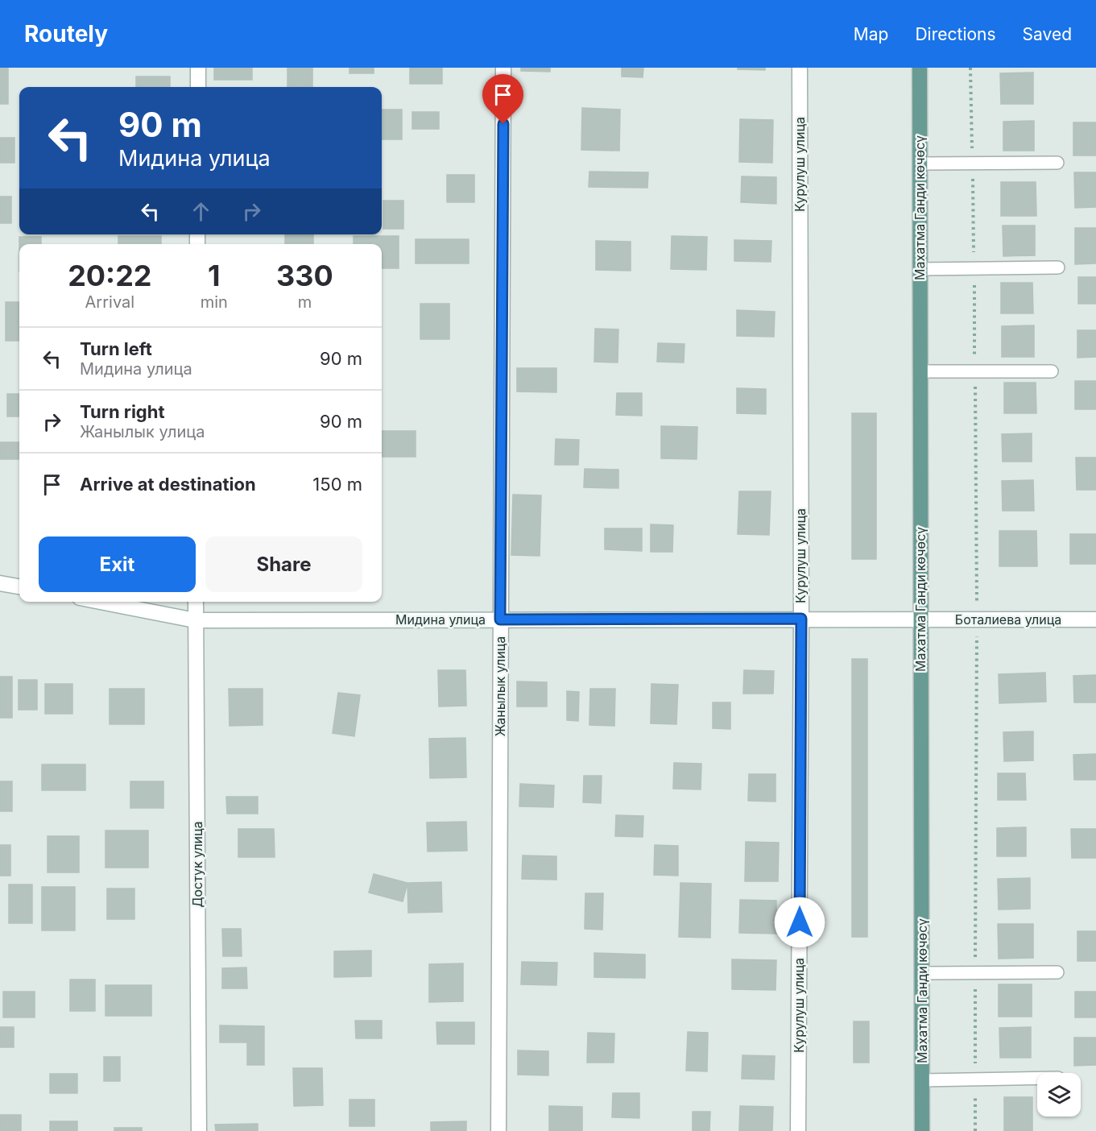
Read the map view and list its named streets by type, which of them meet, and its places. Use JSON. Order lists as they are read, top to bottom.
{
  "streets": {
    "main road": ["Махатма Ганди көчөсү"],
    "street": [
      "Курулуш улица",
      "Мидина улица",
      "Боталиева улица",
      "Жанылык улица",
      "Достук улица"
    ]
  },
  "crossings": [
    ["Курулуш улица", "Мидина улица"],
    ["Махатма Ганди көчөсү", "Мидина улица"],
    ["Махатма Ганди көчөсү", "Боталиева улица"],
    ["Мидина улица", "Боталиева улица"],
    ["Мидина улица", "Жанылык улица"],
    ["Мидина улица", "Достук улица"]
  ],
  "page": {
    "header": "Routely",
    "nav": ["Map", "Directions", "Saved"],
    "turn": ["90 m", "Мидина улица"],
    "eta": [
      "20:22",
      "Arrival",
      "1",
      "min",
      "330",
      "m"
    ],
    "list": [
      {
        "name": "Turn left",
        "note": "Мидина улица",
        "value": "90 m"
      },
      {
        "name": "Turn right",
        "note": "Жанылык улица",
        "value": "90 m"
      },
      {
        "name": "Arrive at destination",
        "value": "150 m"
      }
    ],
    "buttons": ["Exit", "Share"]
  }
}
